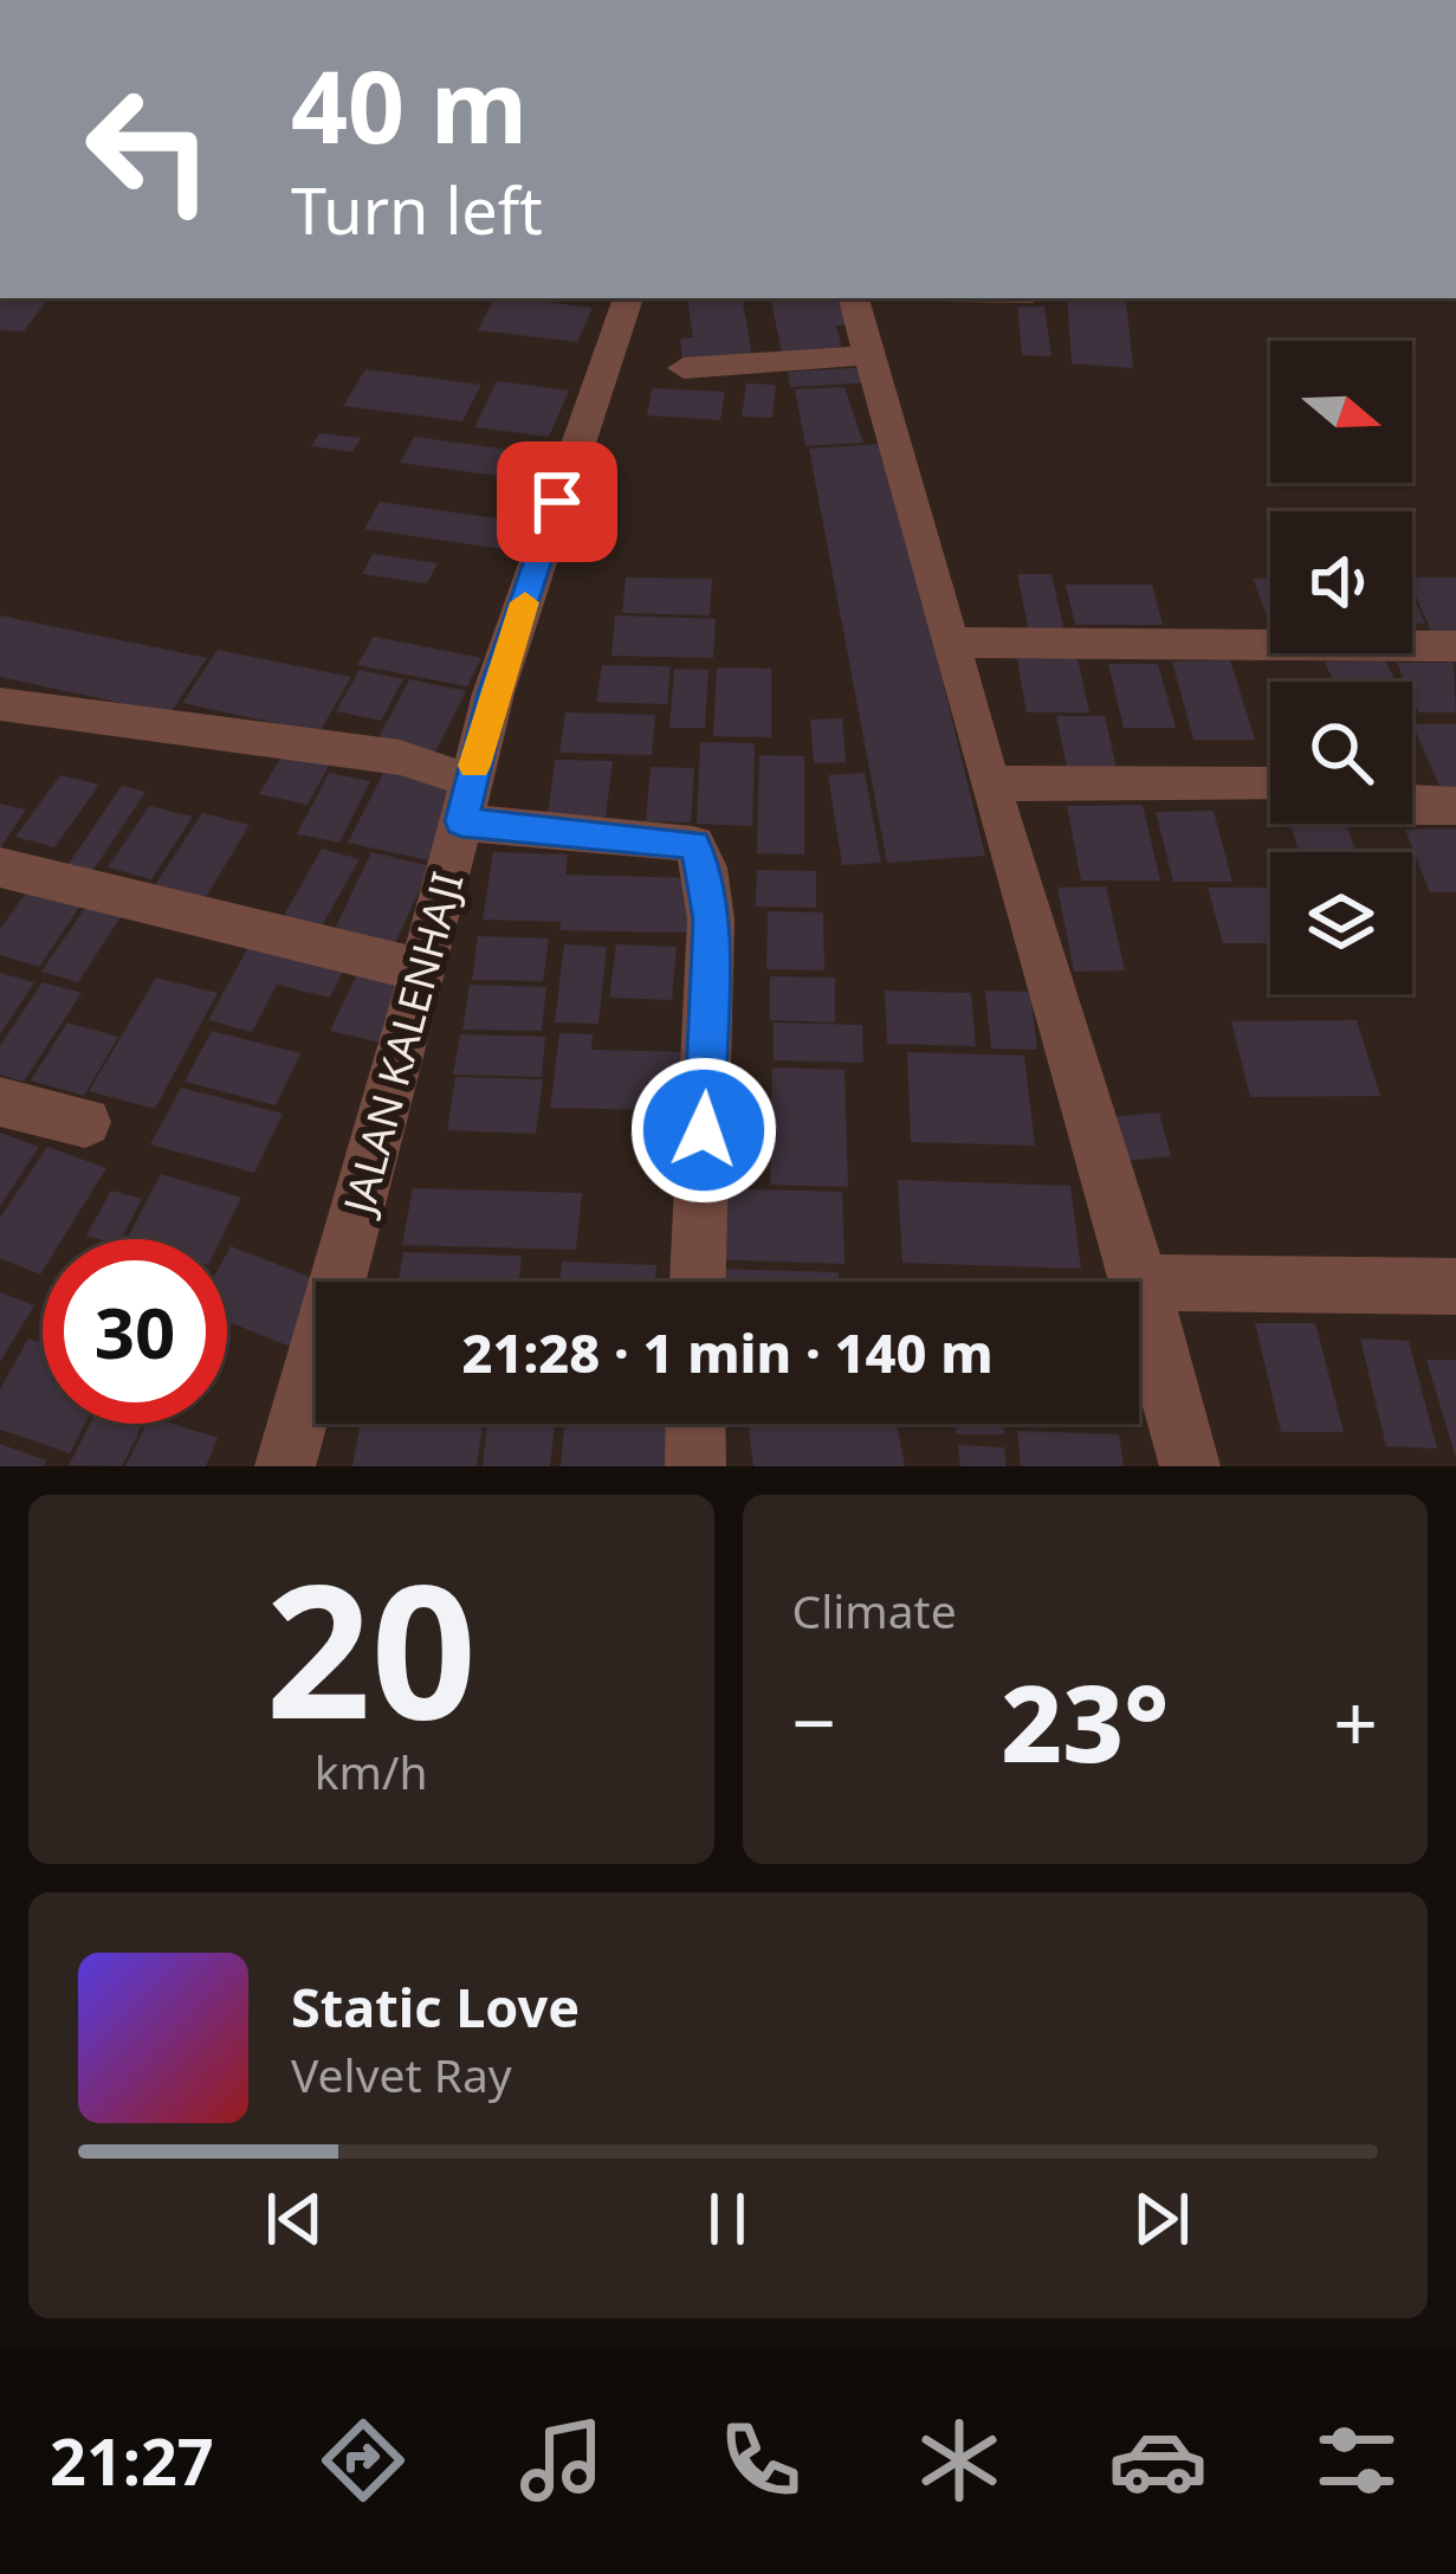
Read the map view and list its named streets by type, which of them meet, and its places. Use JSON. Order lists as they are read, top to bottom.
{
  "streets": {
    "street": ["JALAN KALENHAJI"]
  },
  "north": "right",
  "page": {
    "turn": ["40 m", "Turn left"],
    "limit": "30",
    "trip": "21:28 · 1 min · 140 m",
    "tile": [
      ["20", "km/h"],
      "Climate"
    ],
    "heat": ["−", "23°", "+"],
    "song": ["Static Love", "Velvet Ray"],
    "tabs": "21:27"
  }
}
